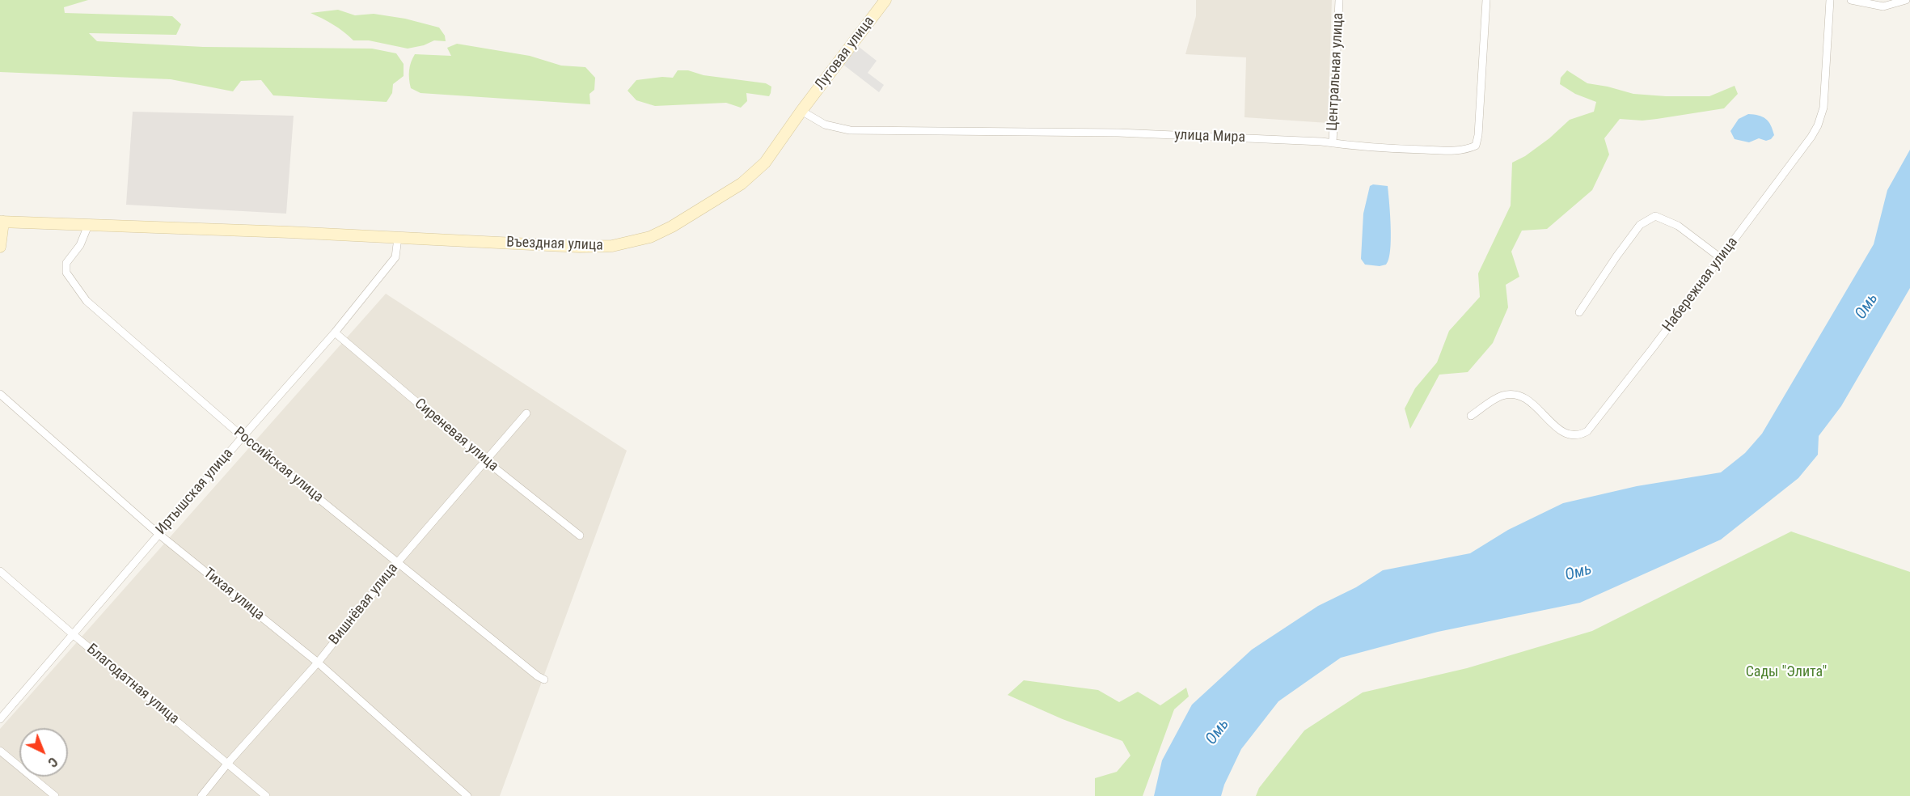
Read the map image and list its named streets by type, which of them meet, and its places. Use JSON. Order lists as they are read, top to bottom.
{
  "streets": {
    "street": [
      "Луговая улица",
      "Центральная улица",
      "улица Мира",
      "Въездная улица",
      "Набережная улица",
      "Сиреневая улица",
      "Российская улица",
      "Иртышская улица",
      "Тихая улица",
      "Вишнёвая улица",
      "Благодатная улица"
    ]
  },
  "crossings": [
    ["Луговая улица", "улица Мира"],
    ["Луговая улица", "Въездная улица"],
    ["Центральная улица", "улица Мира"],
    ["улица Мира", "Въездная улица"],
    ["Въездная улица", "Российская улица"],
    ["Въездная улица", "Иртышская улица"],
    ["Сиреневая улица", "Иртышская улица"],
    ["Сиреневая улица", "Вишнёвая улица"],
    ["Российская улица", "Иртышская улица"],
    ["Российская улица", "Вишнёвая улица"],
    ["Иртышская улица", "Тихая улица"],
    ["Иртышская улица", "Благодатная улица"],
    ["Тихая улица", "Вишнёвая улица"],
    ["Вишнёвая улица", "Благодатная улица"]
  ],
  "water": ["Омь"],
  "parks": ["Сады \"Элита\""],
  "north": "bottom right"
}
